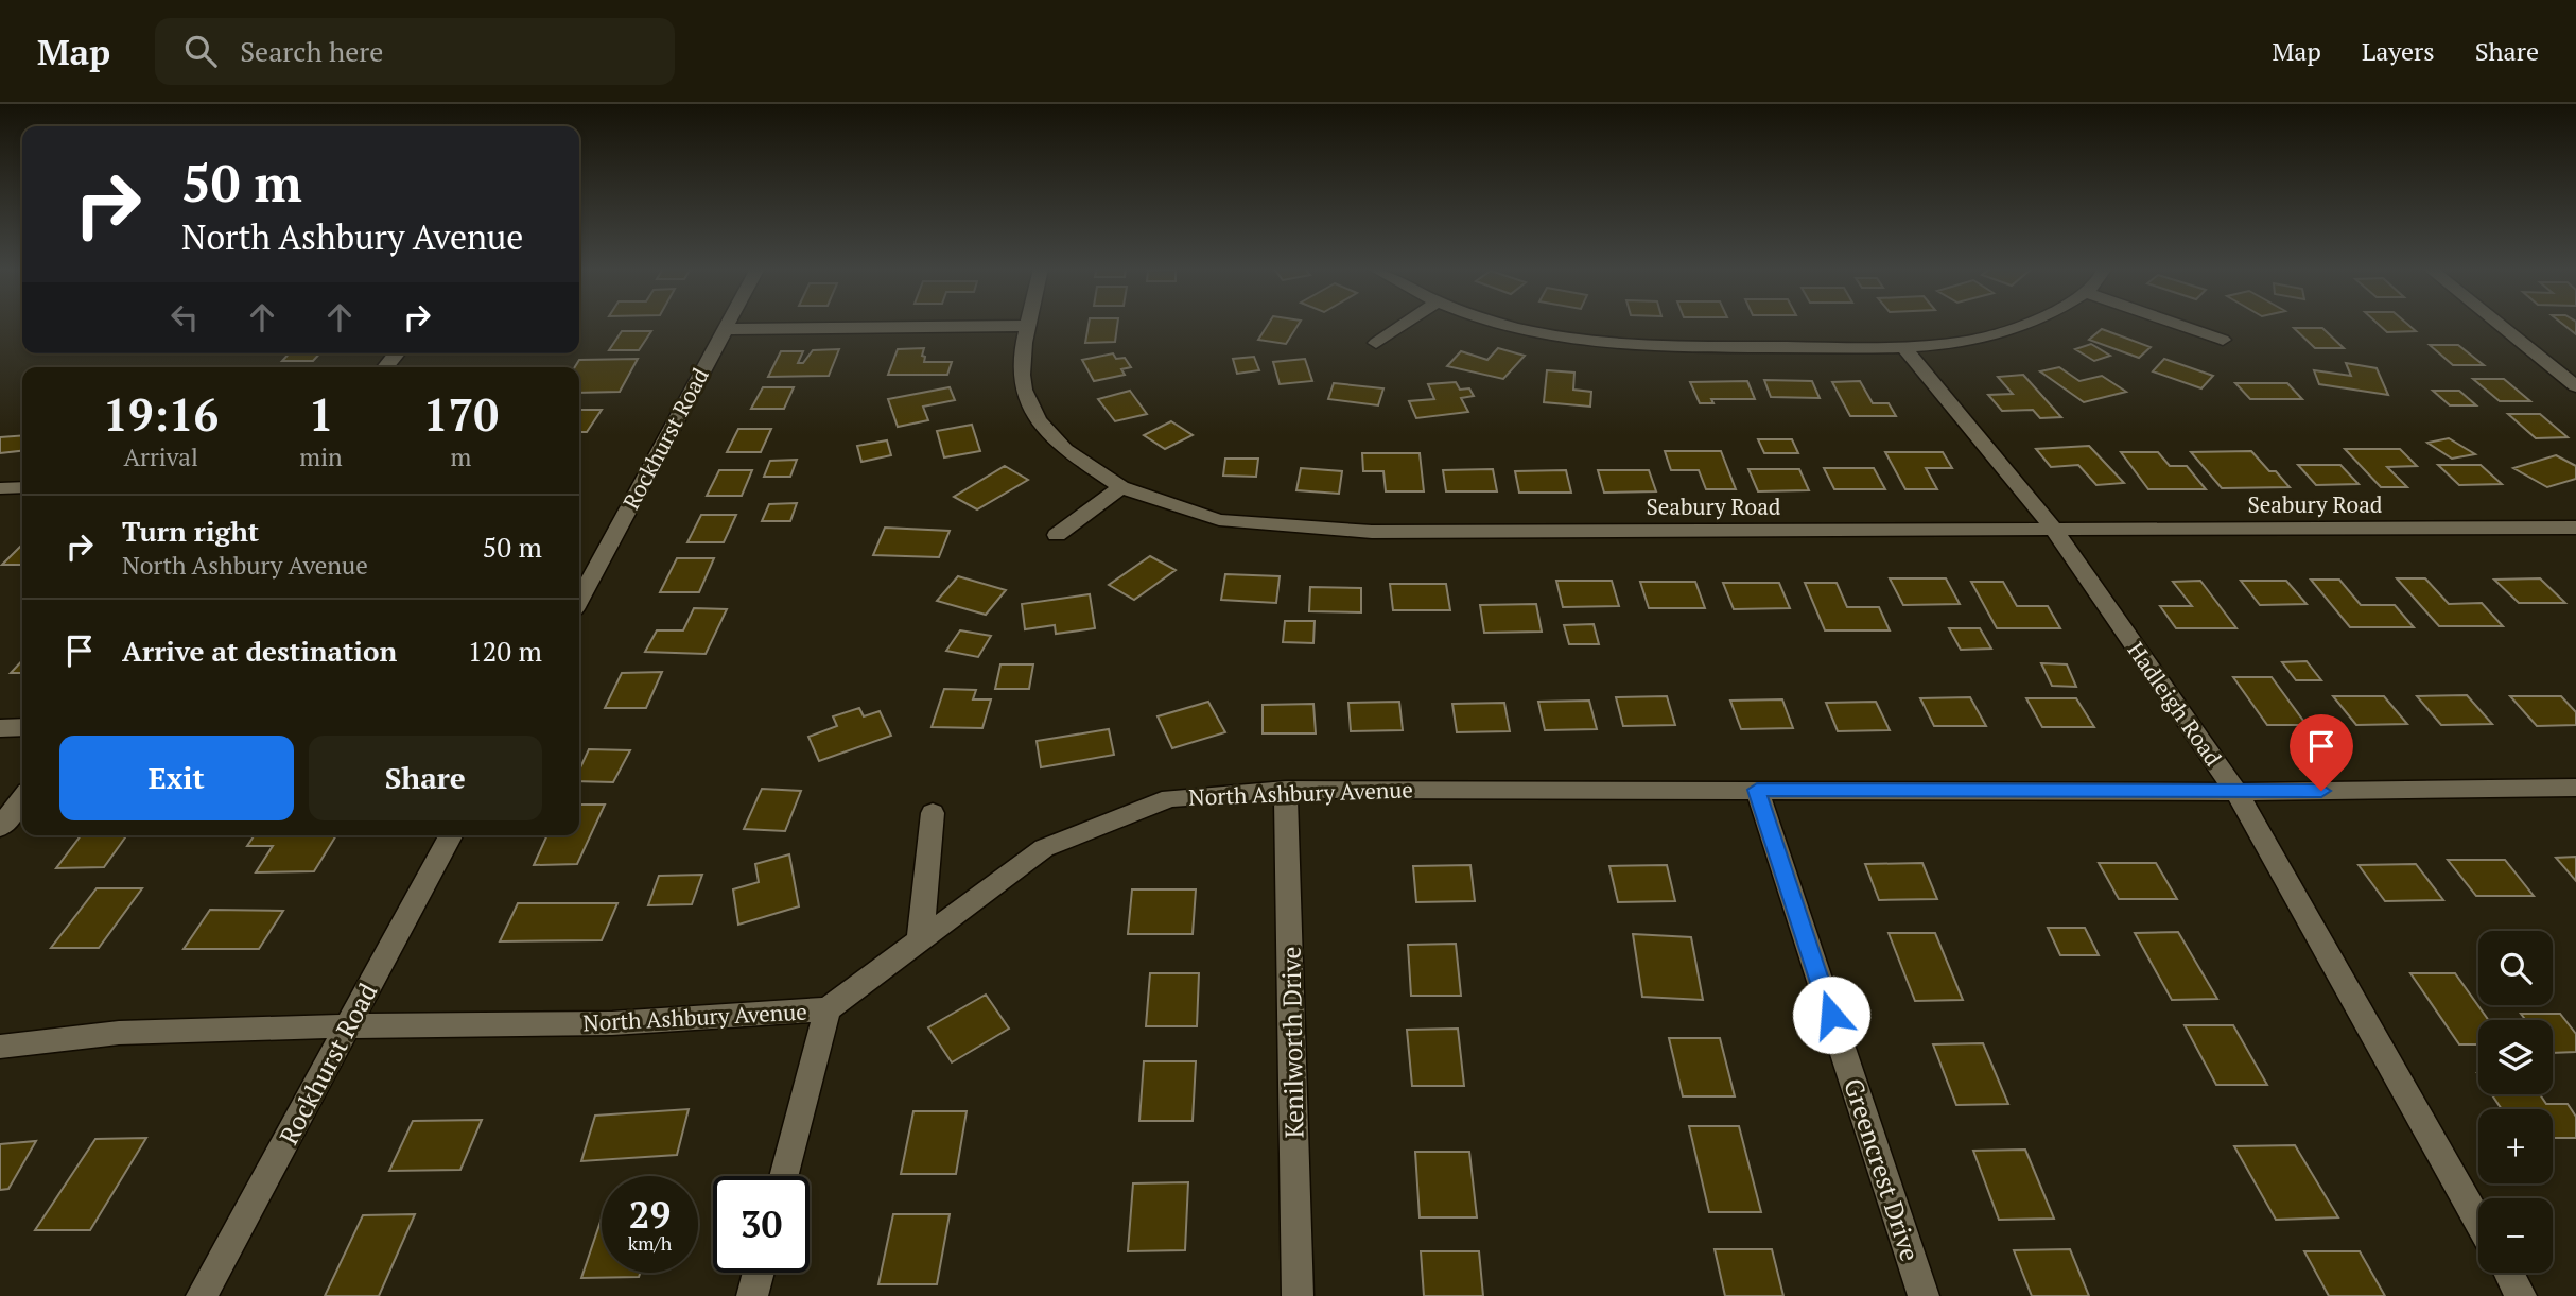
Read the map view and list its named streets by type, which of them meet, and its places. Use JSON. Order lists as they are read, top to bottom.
{
  "streets": {
    "street": [
      "Rockhurst Road",
      "Seabury Road",
      "Hadleigh Road",
      "North Ashbury Avenue",
      "Kenilworth Drive",
      "Greencrest Drive"
    ]
  },
  "crossings": [
    ["Rockhurst Road", "North Ashbury Avenue"],
    ["Seabury Road", "Hadleigh Road"],
    ["Hadleigh Road", "North Ashbury Avenue"],
    ["North Ashbury Avenue", "Kenilworth Drive"],
    ["North Ashbury Avenue", "Greencrest Drive"]
  ],
  "page": {
    "header": "Map",
    "search": "Search here",
    "nav": ["Map", "Layers", "Share"],
    "turn": ["50 m", "North Ashbury Avenue"],
    "eta": [
      "19:16",
      "Arrival",
      "1",
      "min",
      "170",
      "m"
    ],
    "list": [
      {
        "name": "Turn right",
        "note": "North Ashbury Avenue",
        "value": "50 m"
      },
      {
        "name": "Arrive at destination",
        "value": "120 m"
      }
    ],
    "buttons": ["Exit", "Share"],
    "map_buttons": ["+", "−"],
    "speed": "29 km/h",
    "limit": "30"
  }
}
